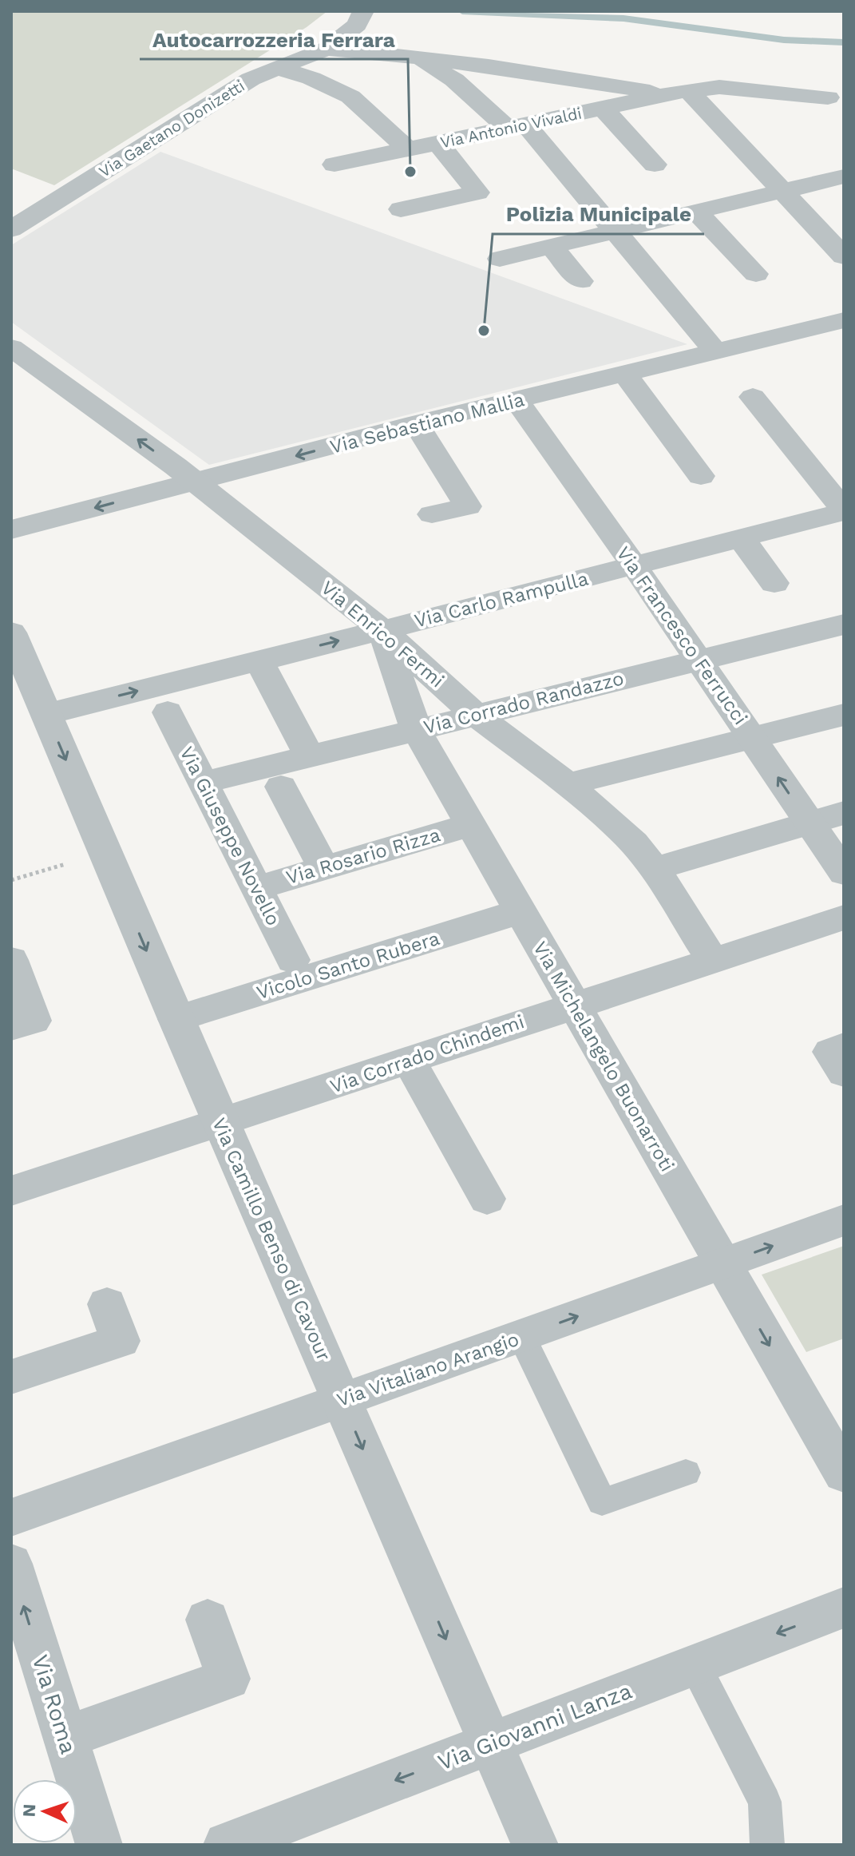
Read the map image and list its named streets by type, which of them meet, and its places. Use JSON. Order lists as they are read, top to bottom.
{
  "streets": {
    "street": [
      "Via Antonio Vivaldi",
      "Via Gaetano Donizetti",
      "Via Sebastiano Mallia",
      "Via Carlo Rampulla",
      "Via Enrico Fermi",
      "Via Francesco Ferrucci",
      "Via Corrado Randazzo",
      "Via Giuseppe Novello",
      "Via Rosario Rizza",
      "Vicolo Santo Rubera",
      "Via Corrado Chindemi",
      "Via Michelangelo Buonarroti",
      "Via Camillo Benso di Cavour",
      "Via Vitaliano Arangio",
      "Via Roma",
      "Via Giovanni Lanza"
    ]
  },
  "crossings": [
    ["Via Sebastiano Mallia", "Via Enrico Fermi"],
    ["Via Sebastiano Mallia", "Via Francesco Ferrucci"],
    ["Via Carlo Rampulla", "Via Enrico Fermi"],
    ["Via Carlo Rampulla", "Via Francesco Ferrucci"],
    ["Via Carlo Rampulla", "Via Michelangelo Buonarroti"],
    ["Via Carlo Rampulla", "Via Camillo Benso di Cavour"],
    ["Via Enrico Fermi", "Via Corrado Randazzo"],
    ["Via Enrico Fermi", "Via Corrado Chindemi"],
    ["Via Enrico Fermi", "Via Michelangelo Buonarroti"],
    ["Via Francesco Ferrucci", "Via Corrado Randazzo"],
    ["Via Corrado Randazzo", "Via Giuseppe Novello"],
    ["Via Corrado Randazzo", "Via Michelangelo Buonarroti"],
    ["Via Giuseppe Novello", "Via Rosario Rizza"],
    ["Via Rosario Rizza", "Via Michelangelo Buonarroti"],
    ["Vicolo Santo Rubera", "Via Michelangelo Buonarroti"],
    ["Vicolo Santo Rubera", "Via Camillo Benso di Cavour"],
    ["Via Corrado Chindemi", "Via Michelangelo Buonarroti"],
    ["Via Corrado Chindemi", "Via Camillo Benso di Cavour"],
    ["Via Michelangelo Buonarroti", "Via Vitaliano Arangio"],
    ["Via Camillo Benso di Cavour", "Via Vitaliano Arangio"],
    ["Via Camillo Benso di Cavour", "Via Giovanni Lanza"]
  ],
  "one_way": [
    "Via Sebastiano Mallia",
    "Via Carlo Rampulla",
    "Via Camillo Benso di Cavour",
    "Via Vitaliano Arangio",
    "Via Roma",
    "Via Giovanni Lanza"
  ],
  "places": ["Autocarrozzeria Ferrara", "Polizia Municipale"],
  "north": "left"
}
